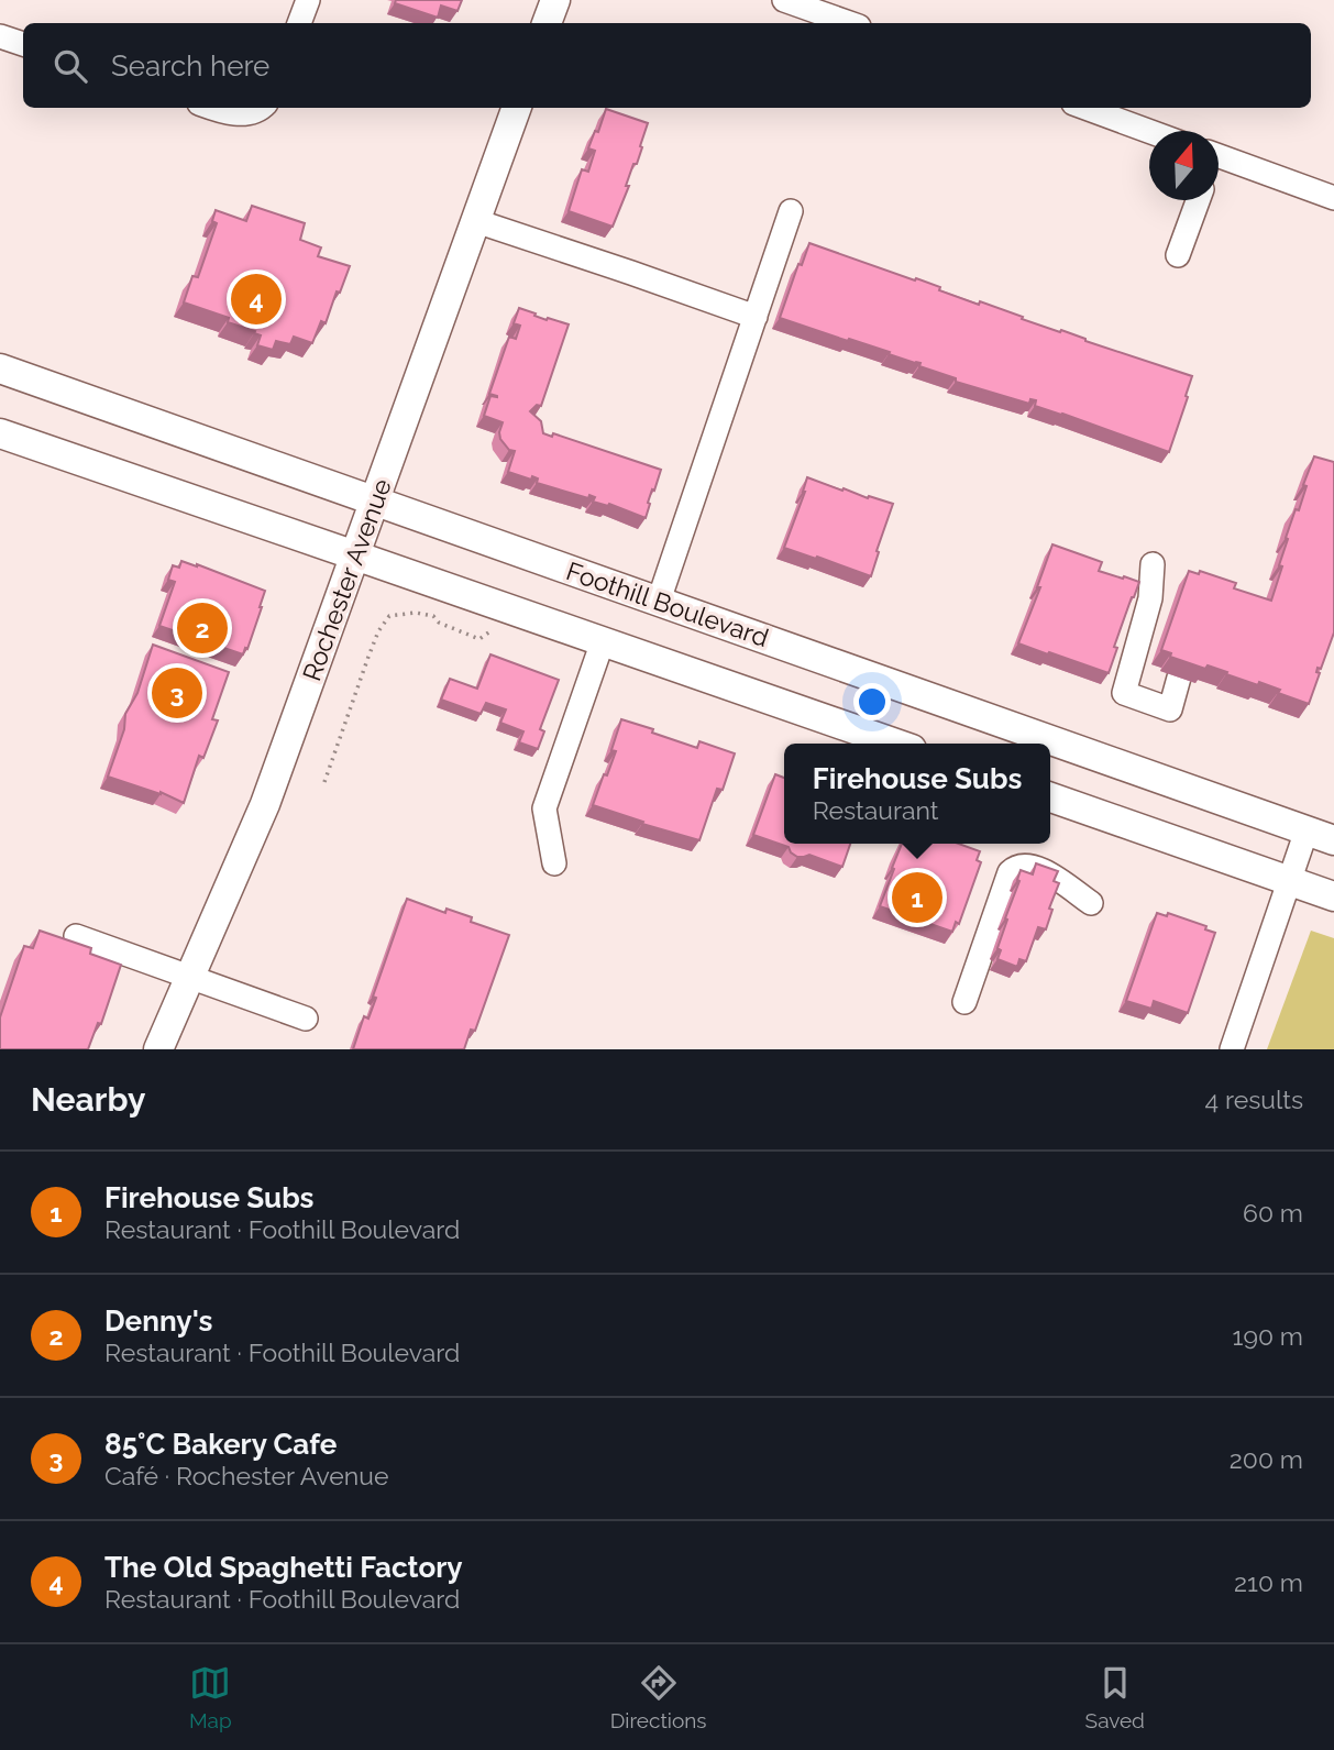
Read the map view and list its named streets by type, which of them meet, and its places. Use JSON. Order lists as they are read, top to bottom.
{
  "streets": {
    "main road": ["Rochester Avenue", "Foothill Boulevard"]
  },
  "crossings": [
    ["Rochester Avenue", "Foothill Boulevard"]
  ],
  "north": "top",
  "page": {
    "search": "Search here",
    "pins": [
      "4",
      "2",
      "3",
      "1"
    ],
    "popup": ["Firehouse Subs", "Restaurant"],
    "heading": ["Nearby", "4 results"],
    "list": [
      {
        "mark": "1",
        "name": "Firehouse Subs",
        "note": "Restaurant · Foothill Boulevard",
        "value": "60 m"
      },
      {
        "mark": "2",
        "name": "Denny's",
        "note": "Restaurant · Foothill Boulevard",
        "value": "190 m"
      },
      {
        "mark": "3",
        "name": "85°C Bakery Cafe",
        "note": "Café · Rochester Avenue",
        "value": "200 m"
      },
      {
        "mark": "4",
        "name": "The Old Spaghetti Factory",
        "note": "Restaurant · Foothill Boulevard",
        "value": "210 m"
      }
    ],
    "nav": ["Map", "Directions", "Saved"]
  }
}
